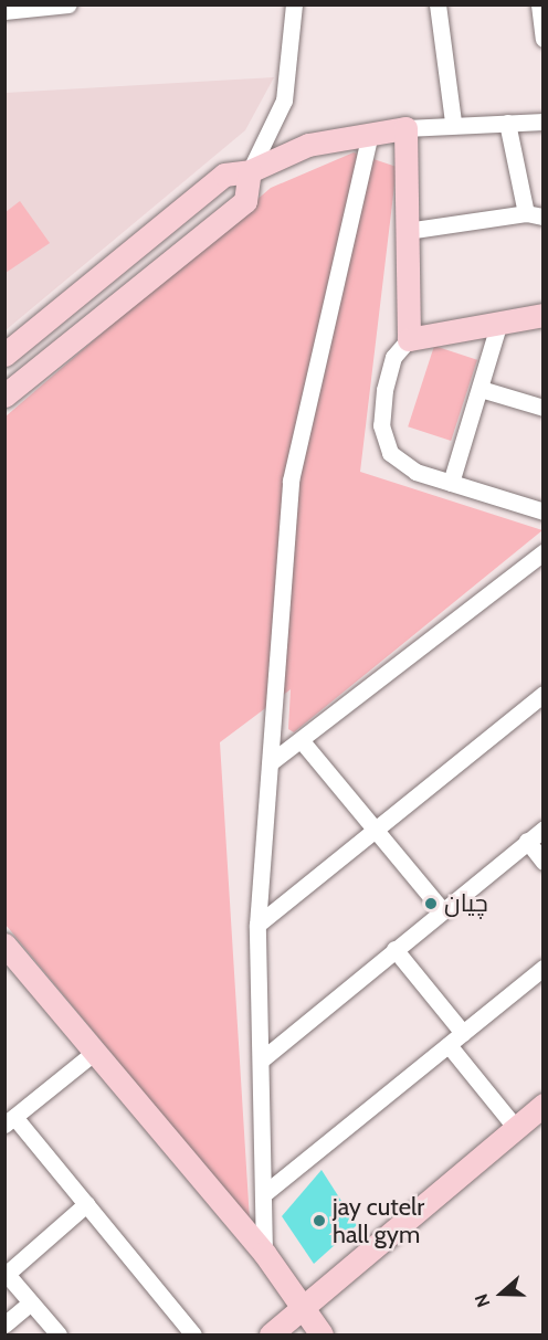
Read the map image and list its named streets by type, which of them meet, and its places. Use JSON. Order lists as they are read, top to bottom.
{
  "places": ["چيان", "jay cutelr hall gym"],
  "north": "left"
}
